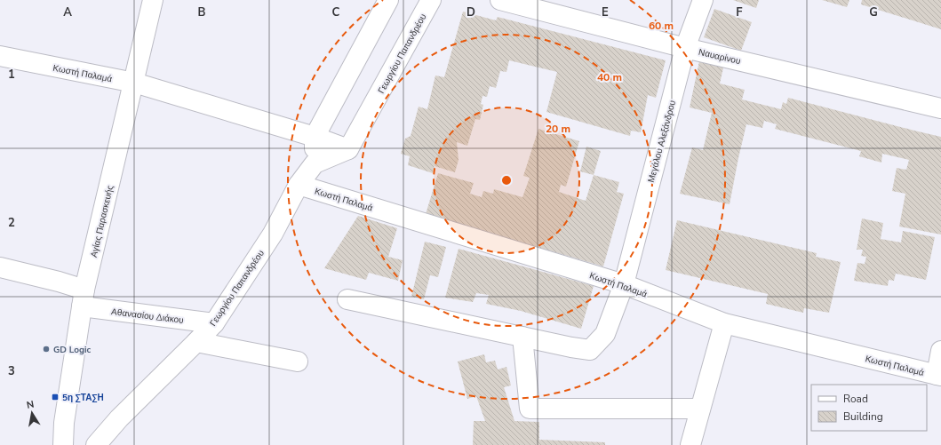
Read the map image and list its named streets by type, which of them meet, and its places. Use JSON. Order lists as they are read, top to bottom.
{
  "streets": {
    "street": [
      "Γεωργίου Παπανδρέου",
      "Ναυαρίνου",
      "Κωστή Παλαμά",
      "Μεγάλου Αλεξάνδρου",
      "Αγίας Παρασκευής",
      "Αθανασίου Διάκου"
    ]
  },
  "crossings": [
    ["Γεωργίου Παπανδρέου", "Κωστή Παλαμά"],
    ["Γεωργίου Παπανδρέου", "Αθανασίου Διάκου"],
    ["Ναυαρίνου", "Μεγάλου Αλεξάνδρου"],
    ["Κωστή Παλαμά", "Μεγάλου Αλεξάνδρου"],
    ["Κωστή Παλαμά", "Αγίας Παρασκευής"],
    ["Αγίας Παρασκευής", "Αθανασίου Διάκου"]
  ],
  "places": {
    "other": ["GD Logic"],
    "transit": ["5η ΣΤΑΣΗ"]
  },
  "legend": ["Road", "Building"],
  "north": "top",
  "grid": {
    "columns": [
      "A",
      "B",
      "C",
      "D",
      "E",
      "F",
      "G"
    ],
    "rows": ["1", "2", "3"]
  },
  "rings": ["60 m", "40 m", "20 m"]
}
